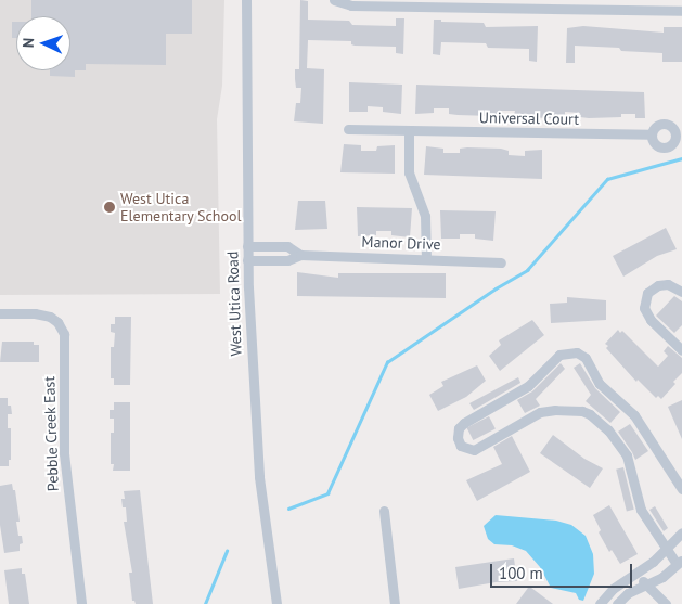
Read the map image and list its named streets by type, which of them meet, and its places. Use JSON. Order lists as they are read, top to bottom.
{
  "streets": {
    "street": [
      "Universal Court",
      "Manor Drive",
      "West Utica Road",
      "Pebble Creek East"
    ]
  },
  "crossings": [
    ["Manor Drive", "West Utica Road"]
  ],
  "places": ["West Utica Elementary School"],
  "scale_bar": "100 m",
  "north": "left"
}
